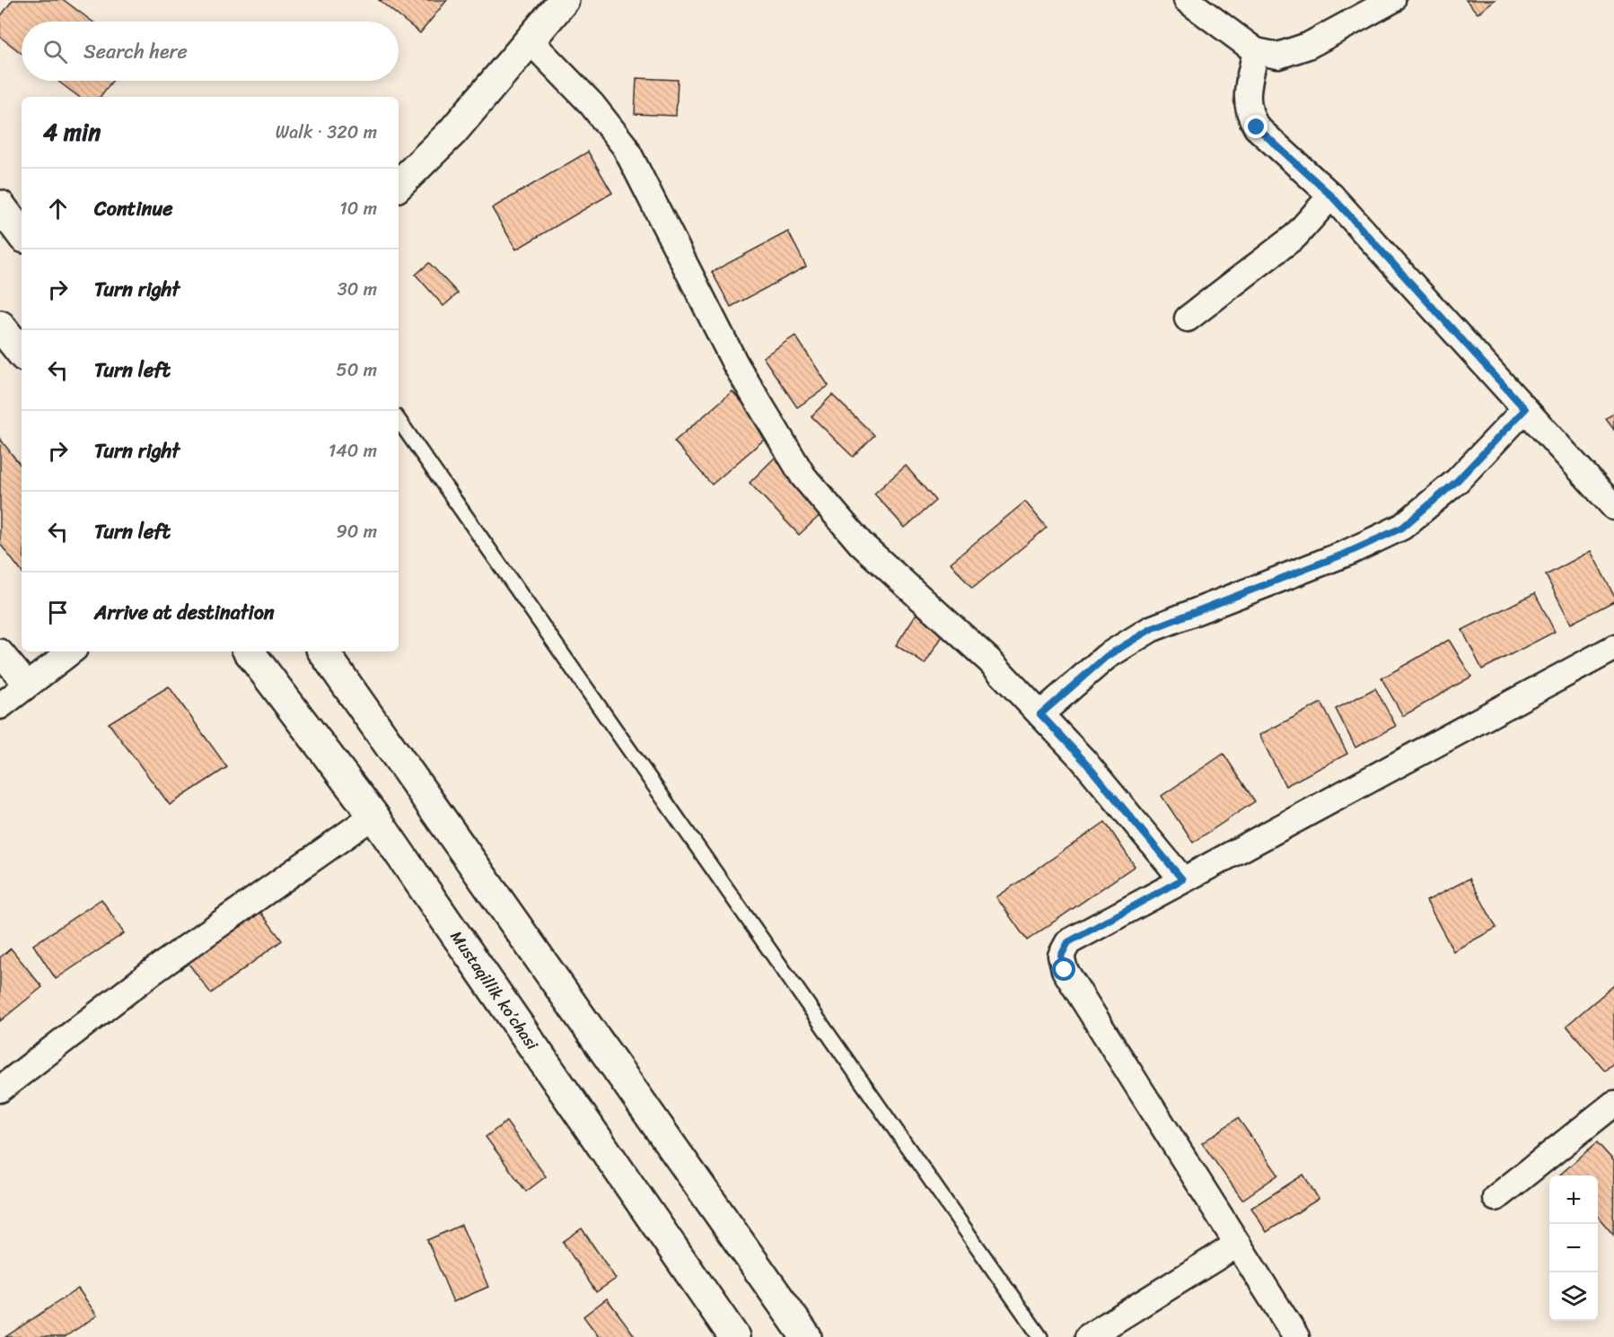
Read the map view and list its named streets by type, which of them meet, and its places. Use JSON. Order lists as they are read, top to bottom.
{
  "streets": {
    "main road": ["Mustaqillik ko’chasi"]
  },
  "page": {
    "search": "Search here",
    "heading": ["4 min", "Walk · 320 m"],
    "list": [
      ["Continue", "10 m"],
      ["Turn right", "30 m"],
      ["Turn left", "50 m"],
      ["Turn right", "140 m"],
      ["Turn left", "90 m"],
      "Arrive at destination"
    ],
    "map_buttons": ["+", "−"]
  }
}
